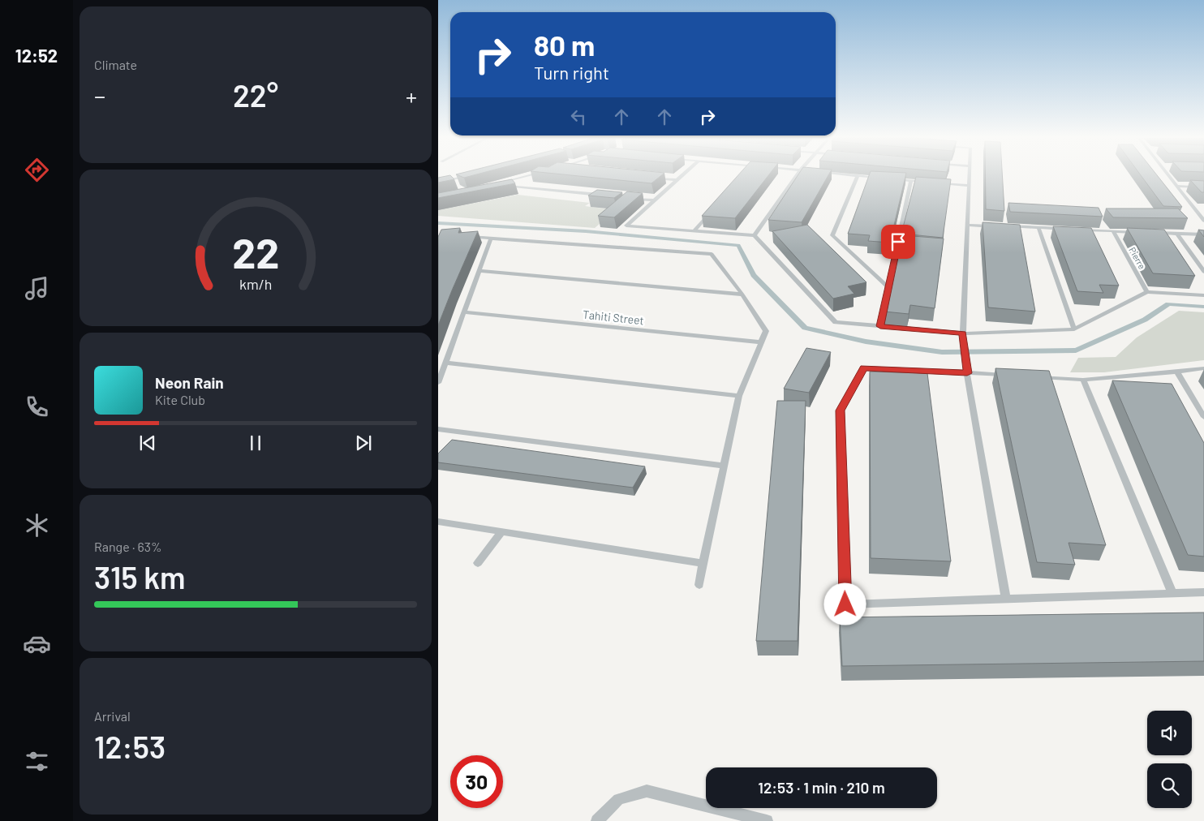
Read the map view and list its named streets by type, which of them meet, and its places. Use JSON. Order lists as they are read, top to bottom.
{
  "streets": {
    "street": ["Pierre", "Tahiti Street"]
  },
  "page": {
    "tabs": "12:52",
    "tile": [
      "Climate",
      ["Range · 63%", "315 km"],
      ["Arrival", "12:53"]
    ],
    "turn": ["80 m", "Turn right"],
    "heat": ["−", "22°", "+"],
    "song": ["Neon Rain", "Kite Club"],
    "limit": "30",
    "trip": "12:53 · 1 min · 210 m",
    "gauge": ["22", "km/h"]
  }
}
